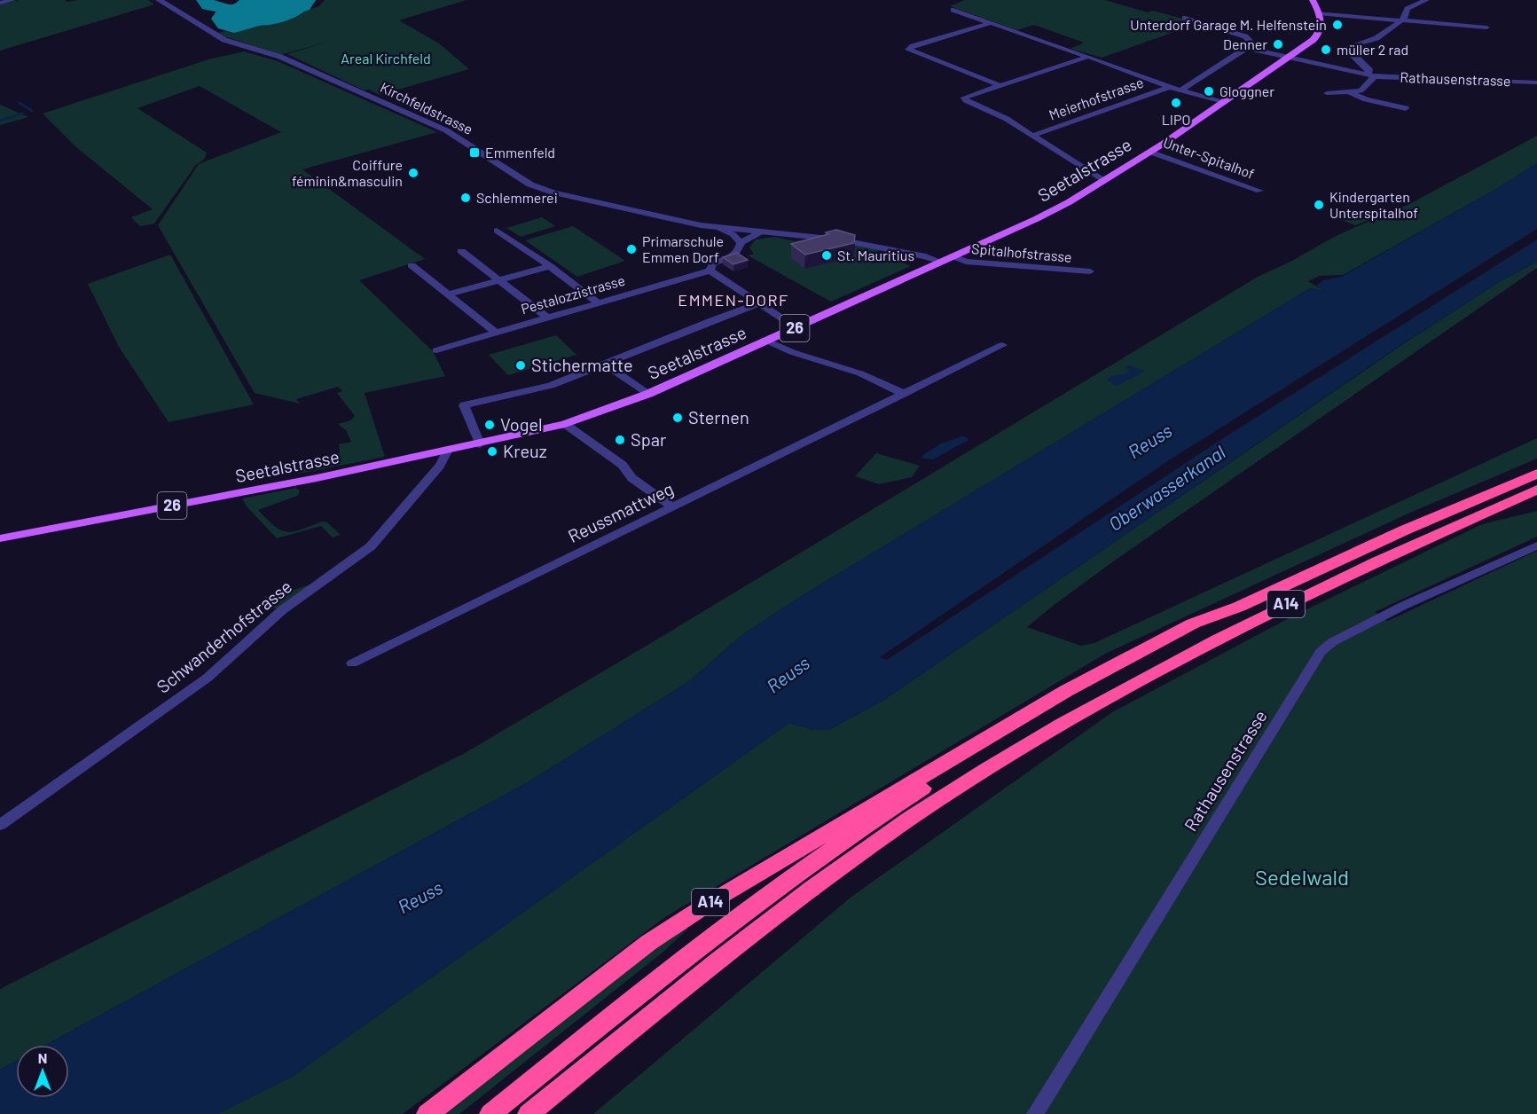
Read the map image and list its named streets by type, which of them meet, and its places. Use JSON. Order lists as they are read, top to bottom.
{
  "streets": {
    "highway": ["A14"],
    "main road": ["Seetalstrasse", "26"],
    "street": [
      "Rathausenstrasse",
      "Meierhofstrasse",
      "Kirchfeldstrasse",
      "Unter-Spitalhof",
      "Spitalhofstrasse",
      "Pestalozzistrasse",
      "Reussmattweg",
      "Schwanderhofstrasse"
    ]
  },
  "crossings": [
    ["Rathausenstrasse", "Seetalstrasse"],
    ["Meierhofstrasse", "Seetalstrasse"],
    ["Kirchfeldstrasse", "Seetalstrasse"],
    ["Unter-Spitalhof", "Seetalstrasse"],
    ["Seetalstrasse", "Spitalhofstrasse"],
    ["Seetalstrasse", "Schwanderhofstrasse"]
  ],
  "districts": ["EMMEN-DORF"],
  "water": ["Reuss", "Oberwasserkanal"],
  "parks": ["Areal Kirchfeld", "Sedelwald"],
  "places": {
    "other": [
      "Unterdorf Garage M. Helfenstein",
      "Denner",
      "müller 2 rad",
      "Gloggner",
      "LIPO",
      "Coiffure féminin&masculin",
      "Schlemmerei",
      "Kindergarten Unterspitalhof",
      "Primarschule Emmen Dorf",
      "St. Mauritius",
      "Stichermatte",
      "Sternen",
      "Vogel",
      "Spar",
      "Kreuz"
    ],
    "transit": ["Emmenfeld"]
  },
  "north": "top"
}
